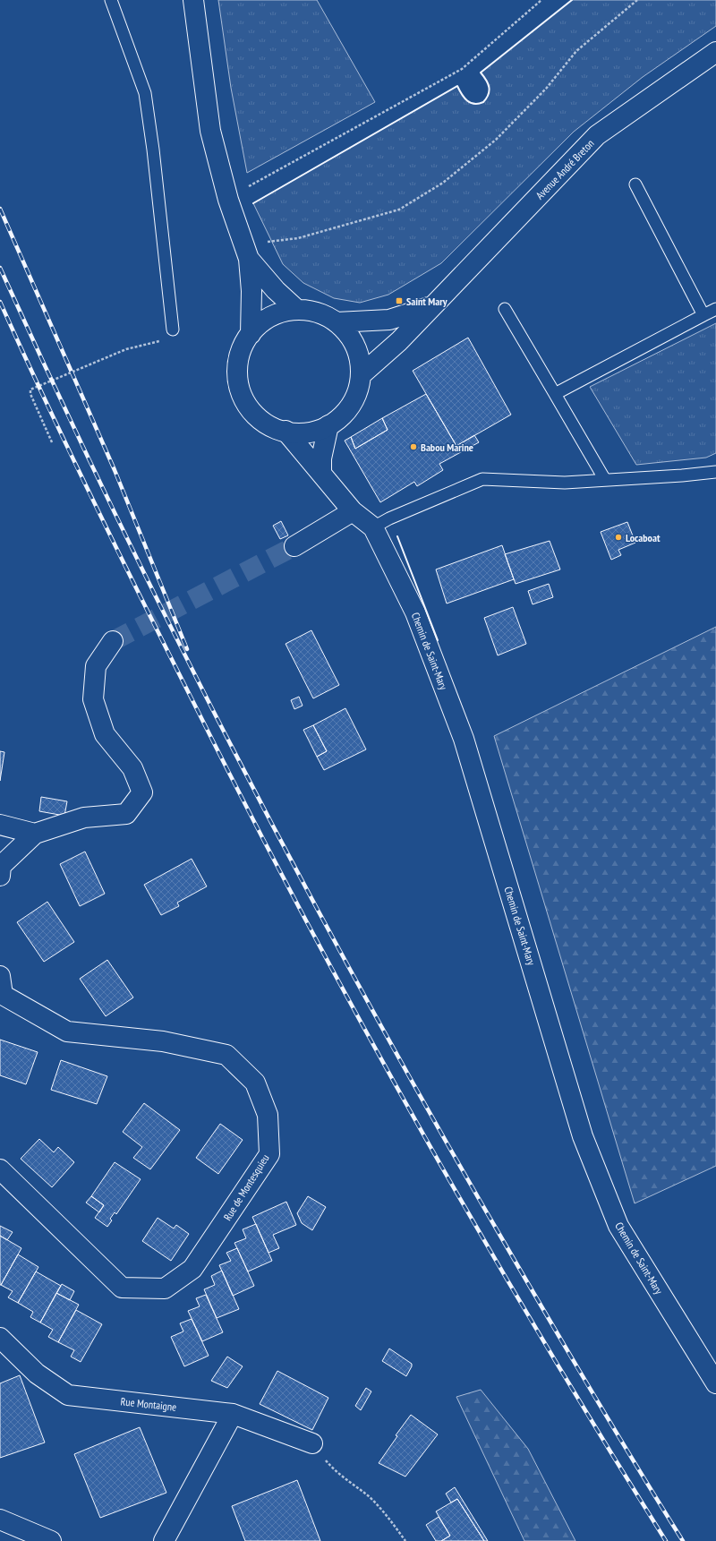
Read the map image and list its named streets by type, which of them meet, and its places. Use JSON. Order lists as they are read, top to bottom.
{
  "streets": {
    "street": [
      "Avenue André Breton",
      "Chemin de Saint-Mary",
      "Rue de Montesquieu",
      "Rue Montaigne"
    ]
  },
  "crossings": [
    ["Avenue André Breton", "Chemin de Saint-Mary"]
  ],
  "places": {
    "transit": ["Saint Mary"],
    "other": ["Babou Marine", "Locaboat"]
  }
}
